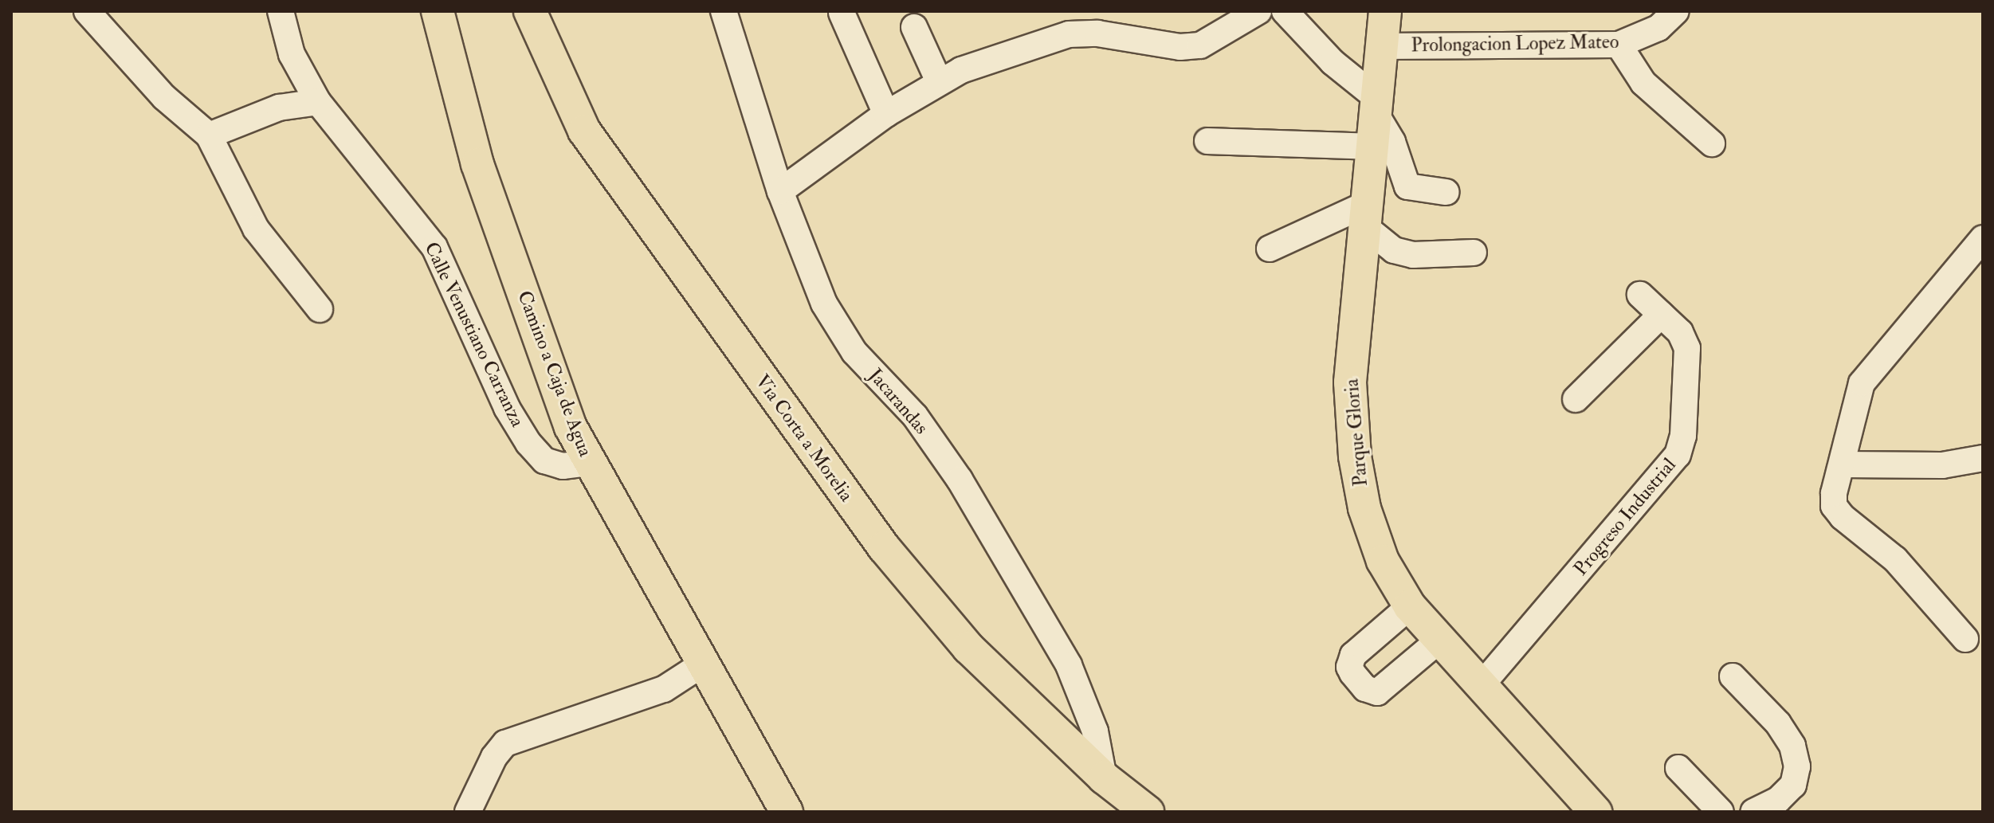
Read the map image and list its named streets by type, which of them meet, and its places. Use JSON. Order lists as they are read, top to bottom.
{
  "streets": {
    "main road": ["Camino a Caja de Agua", "Parque Gloria", "Via Corta a Morelia"],
    "street": [
      "Prolongacion Lopez Mateo",
      "Calle Venustiano Carranza",
      "Jacarandas",
      "Progreso Industrial"
    ]
  },
  "crossings": [
    ["Prolongacion Lopez Mateo", "Parque Gloria"],
    ["Calle Venustiano Carranza", "Camino a Caja de Agua"],
    ["Jacarandas", "Via Corta a Morelia"],
    ["Parque Gloria", "Progreso Industrial"]
  ]
}
